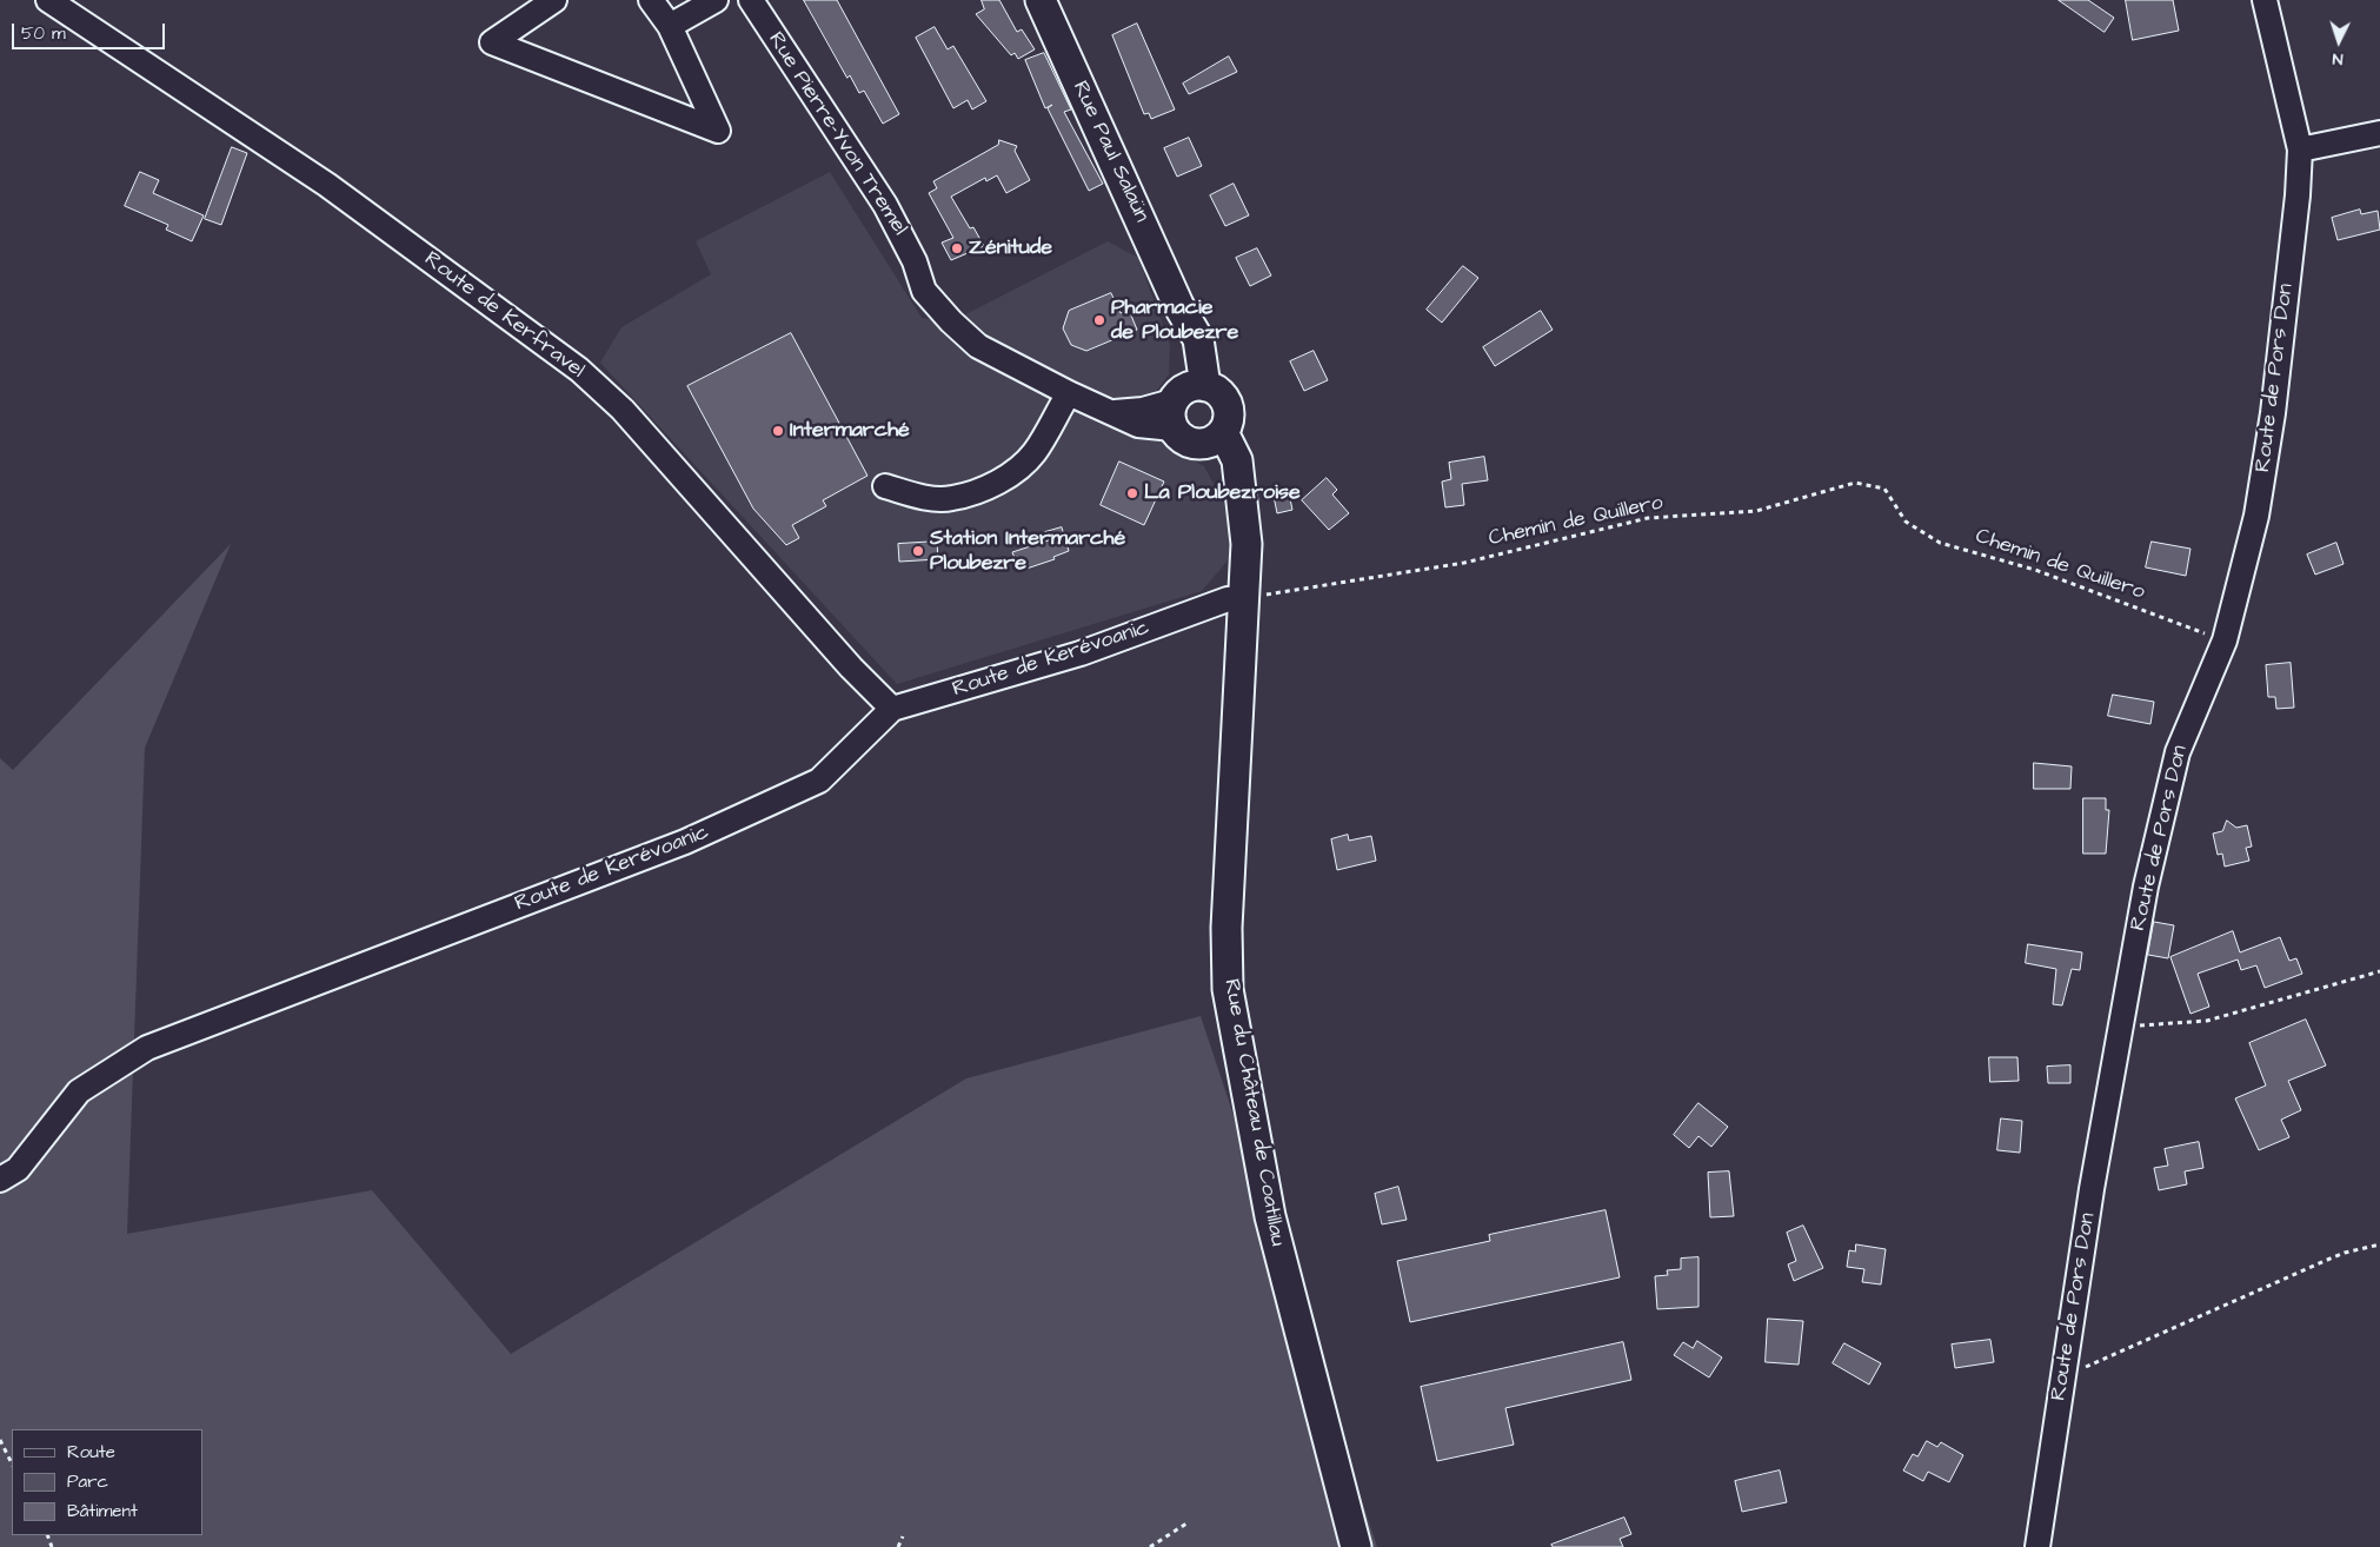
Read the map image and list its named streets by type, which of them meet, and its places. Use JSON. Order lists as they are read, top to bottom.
{
  "streets": {
    "main road": ["Rue Paul Salaün", "Rue du Château de Coatillau"],
    "street": [
      "Rue Pierre-Yvon Tremel",
      "Route de Kerfravel",
      "Route de Pors Don",
      "Route de Kerévoanic"
    ],
    "path": ["Chemin de Quillero"]
  },
  "crossings": [
    ["Rue Pierre-Yvon Tremel", "Rue Paul Salaün"],
    ["Route de Kerfravel", "Route de Kerévoanic"],
    ["Route de Pors Don", "Chemin de Quillero"],
    ["Chemin de Quillero", "Route de Kerévoanic"],
    ["Chemin de Quillero", "Rue du Château de Coatillau"],
    ["Route de Kerévoanic", "Rue du Château de Coatillau"]
  ],
  "places": [
    "Zénitude",
    "Pharmacie de Ploubezre",
    "Intermarché",
    "La Ploubezroise",
    "Station Intermarché Ploubezre"
  ],
  "legend": ["Route", "Parc", "Bâtiment"],
  "scale_bar": "50 m",
  "north": "bottom"
}
